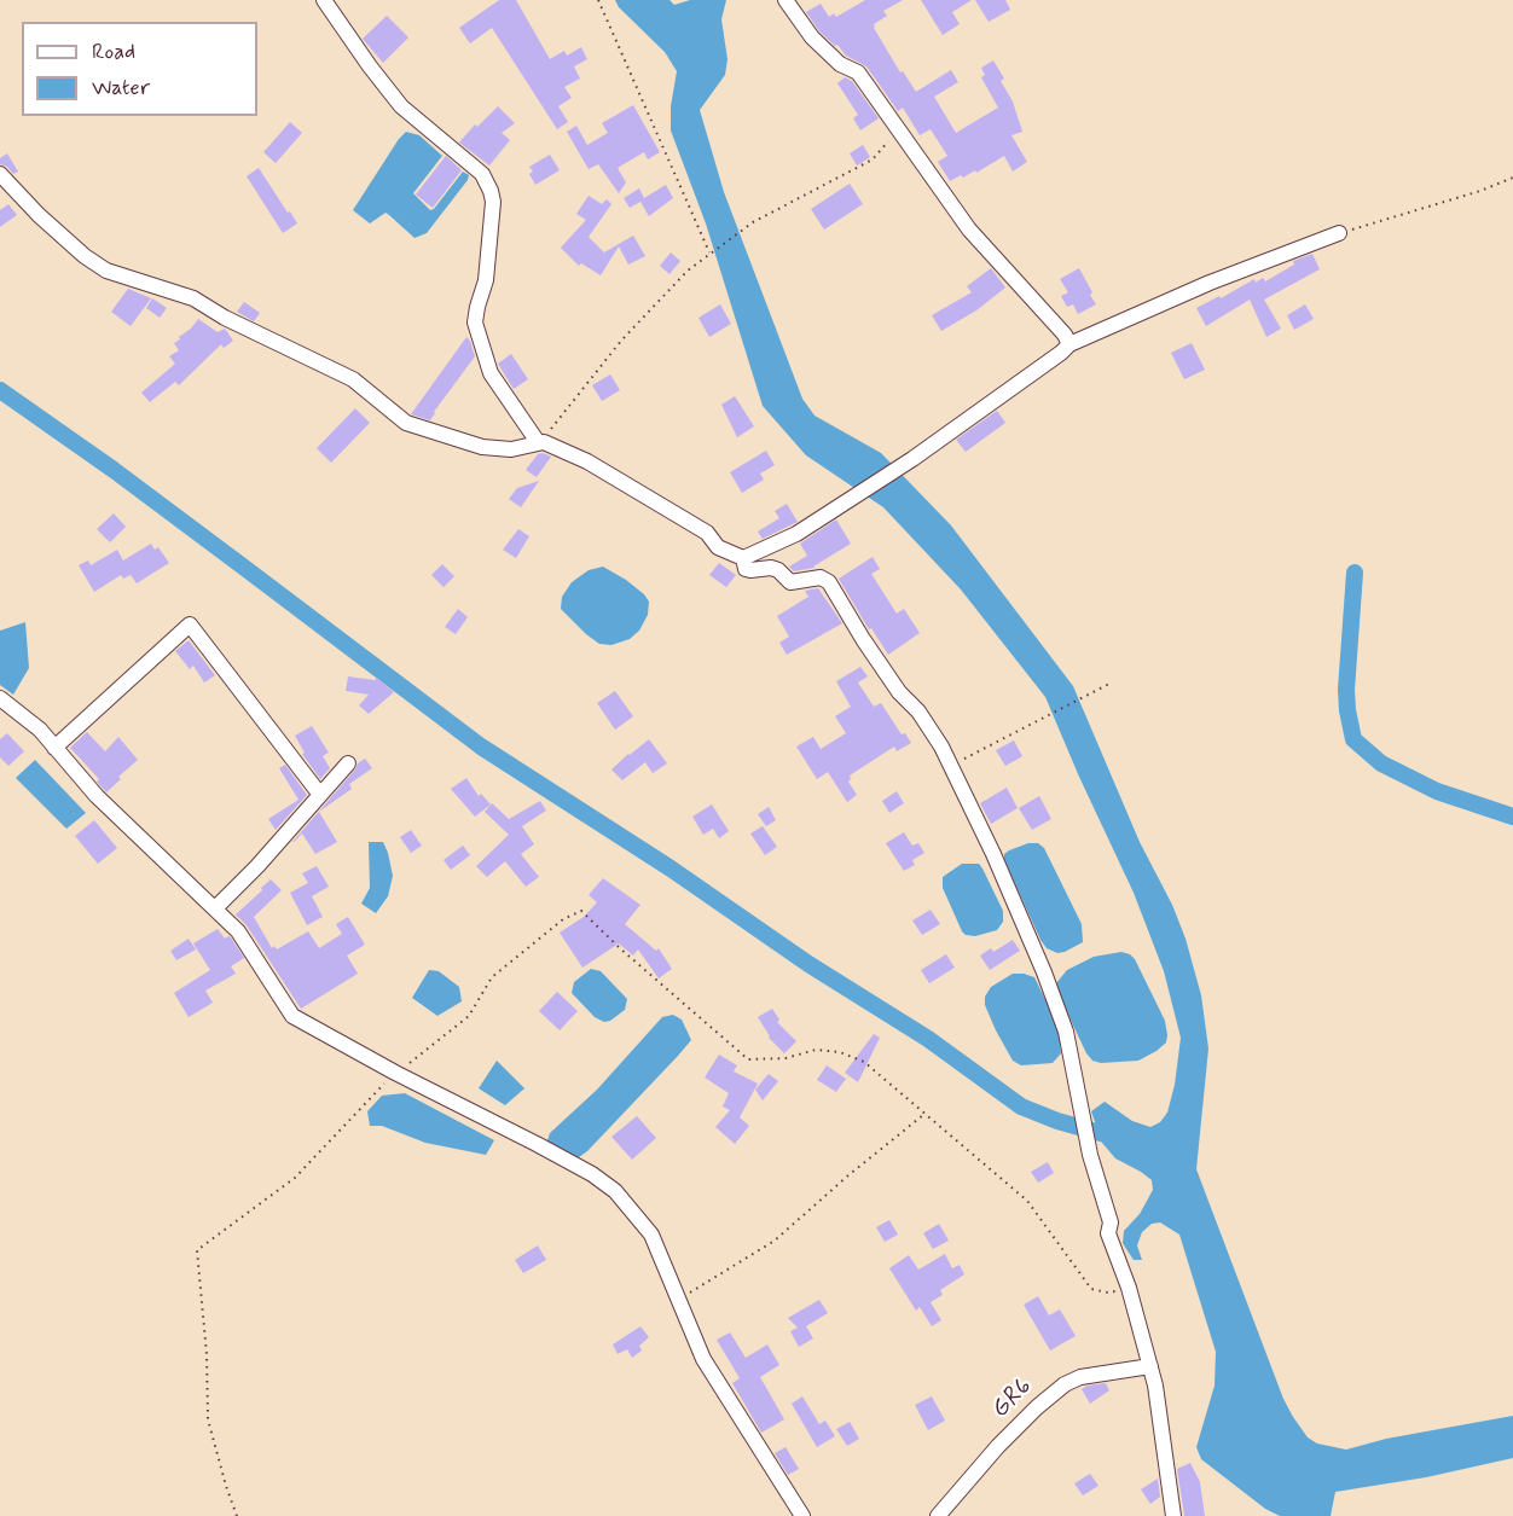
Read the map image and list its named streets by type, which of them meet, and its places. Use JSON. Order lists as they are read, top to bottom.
{
  "streets": {
    "street": ["GR6"]
  },
  "legend": ["Road", "Water"]
}
